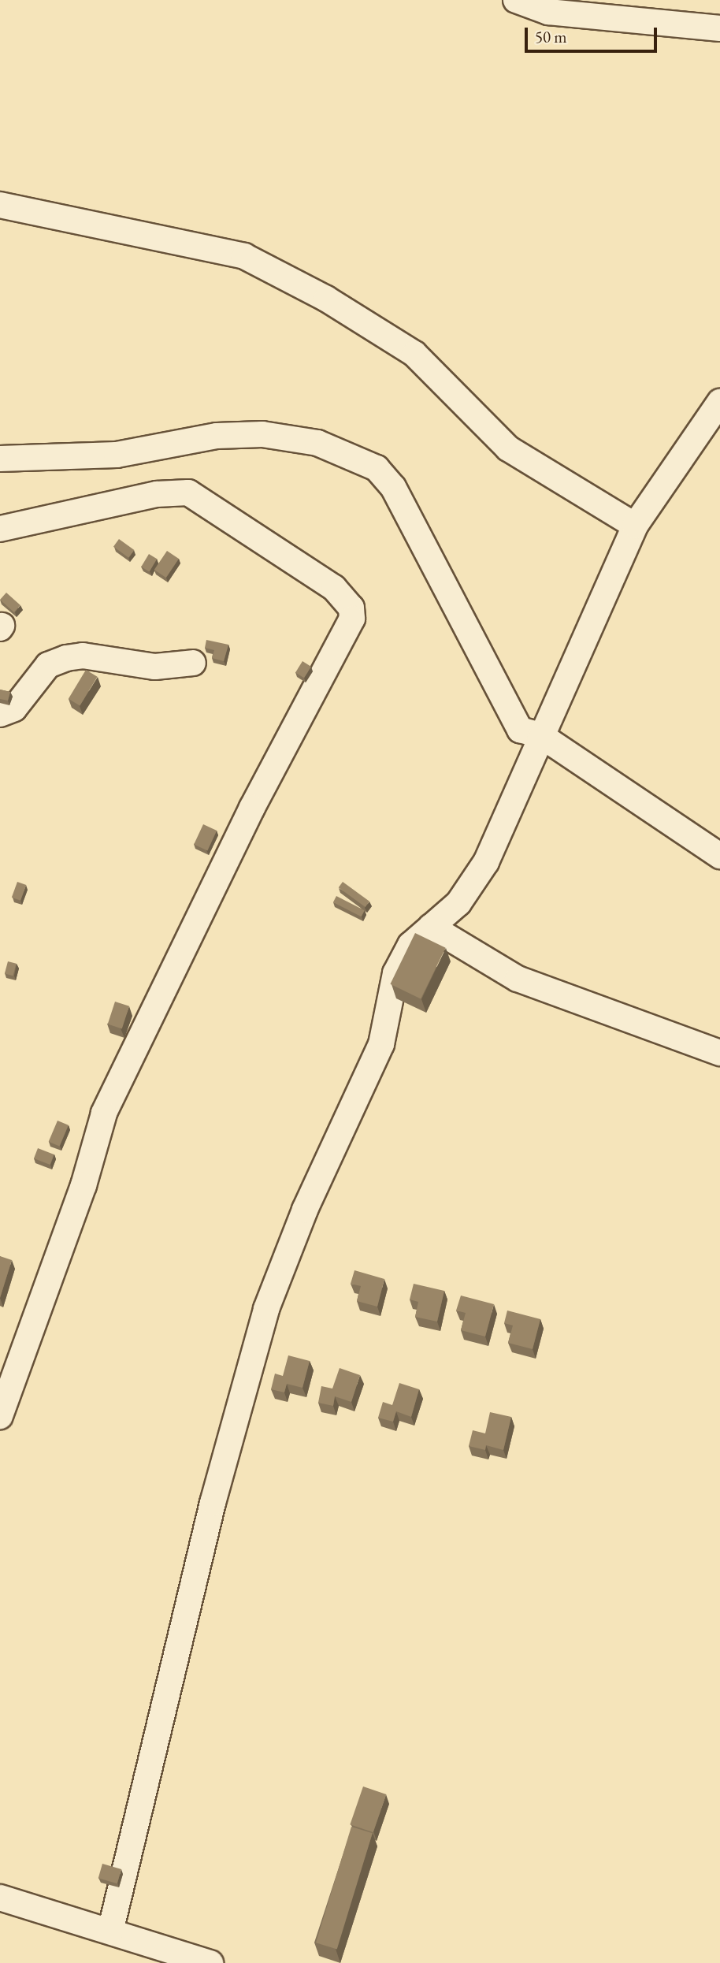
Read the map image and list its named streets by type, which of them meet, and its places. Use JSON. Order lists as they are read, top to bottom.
{
  "scale_bar": "50 m"
}
